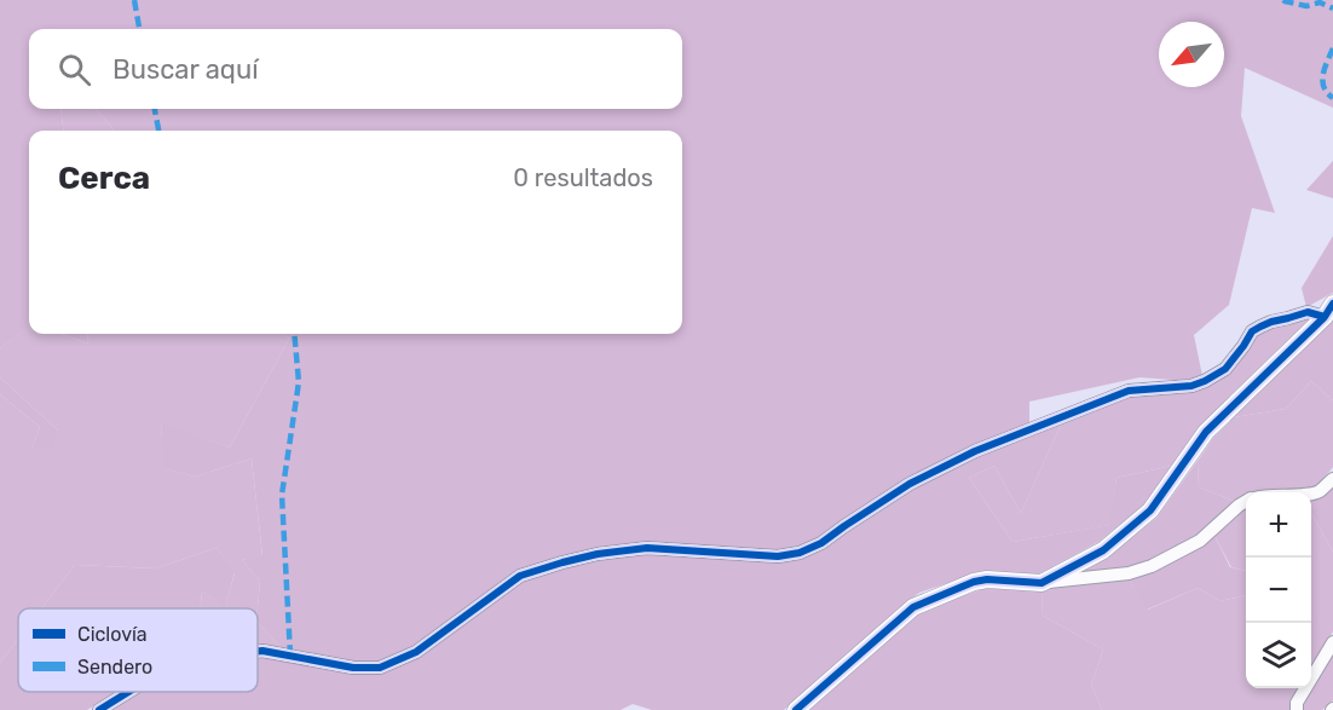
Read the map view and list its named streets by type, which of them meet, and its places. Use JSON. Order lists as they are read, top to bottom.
{
  "legend": ["Ciclovía", "Sendero"],
  "north": "bottom left",
  "page": {
    "search": "Buscar aquí",
    "heading": ["Cerca", "0 resultados"],
    "map_buttons": ["+", "−"]
  }
}
